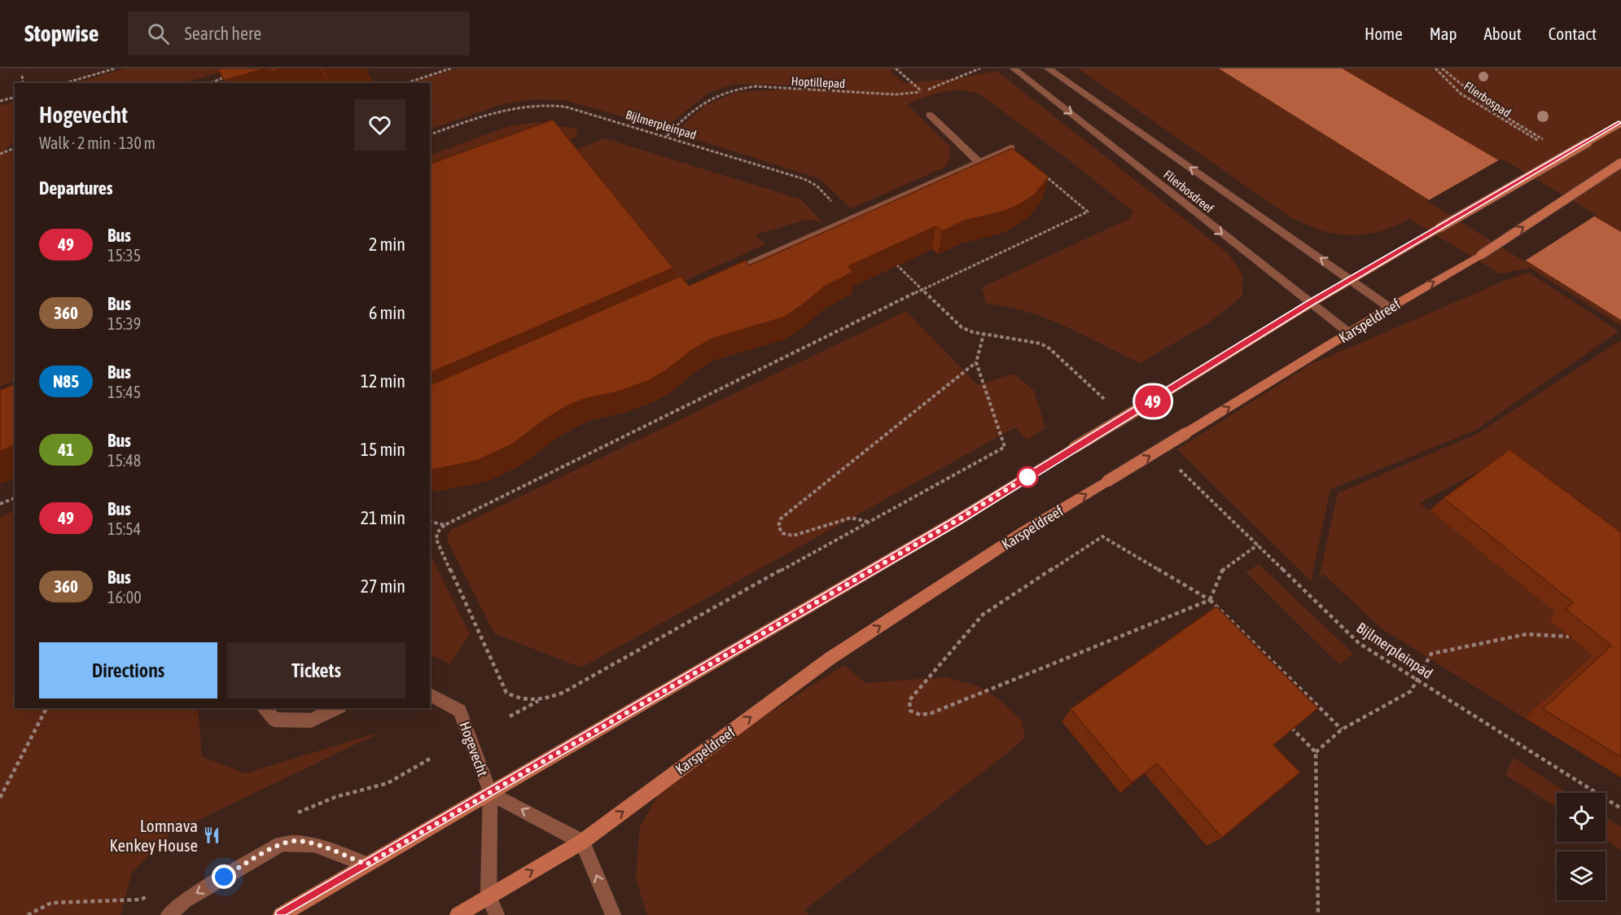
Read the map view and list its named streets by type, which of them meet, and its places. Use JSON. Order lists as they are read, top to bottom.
{
  "streets": {
    "main road": ["Karspeldreef"],
    "street": ["Flierbosdreef", "Hogevecht"],
    "path": ["Hoptillepad", "Flierbospad", "Bijlmerpleinpad"]
  },
  "crossings": [
    ["Hoptillepad", "Bijlmerpleinpad"],
    ["Flierbosdreef", "Karspeldreef"]
  ],
  "places": {
    "restaurant": ["Lomnava Kenkey House"]
  },
  "lines": ["bus line 49"],
  "page": {
    "header": "Stopwise",
    "search": "Search here",
    "nav": [
      "Home",
      "Map",
      "About",
      "Contact"
    ],
    "on_map": "49",
    "heading": [
      ["Hogevecht", "Walk · 2 min · 130 m"],
      "Departures"
    ],
    "list": [
      {
        "mark": "49",
        "name": "Bus",
        "note": "15:35",
        "value": "2 min"
      },
      {
        "mark": "360",
        "name": "Bus",
        "note": "15:39",
        "value": "6 min"
      },
      {
        "mark": "N85",
        "name": "Bus",
        "note": "15:45",
        "value": "12 min"
      },
      {
        "mark": "41",
        "name": "Bus",
        "note": "15:48",
        "value": "15 min"
      },
      {
        "mark": "49",
        "name": "Bus",
        "note": "15:54",
        "value": "21 min"
      },
      {
        "mark": "360",
        "name": "Bus",
        "note": "16:00",
        "value": "27 min"
      }
    ],
    "buttons": ["Directions", "Tickets"]
  }
}
